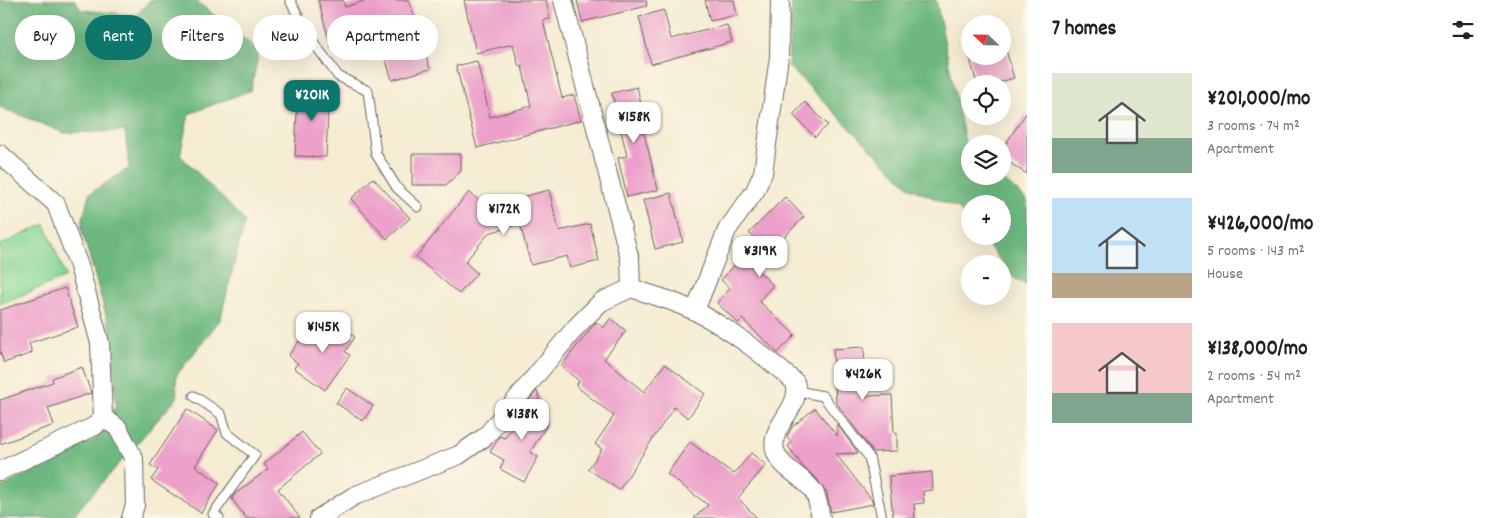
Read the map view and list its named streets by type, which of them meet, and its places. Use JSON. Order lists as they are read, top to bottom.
{
  "north": "left",
  "page": {
    "heading": "7 homes",
    "map_buttons": ["+", "−"],
    "chip": [
      "Buy",
      "Rent",
      "Filters",
      "New",
      "Apartment"
    ],
    "list": [
      {
        "name": "¥201,000/mo",
        "note": "3 rooms · 74 m² · Apartment"
      },
      {
        "name": "¥426,000/mo",
        "note": "5 rooms · 143 m² · House"
      },
      {
        "name": "¥138,000/mo",
        "note": "2 rooms · 54 m² · Apartment"
      }
    ],
    "price": [
      "¥201K",
      "¥158K",
      "¥172K",
      "¥319K",
      "¥145K",
      "¥426K",
      "¥138K"
    ]
  }
}
